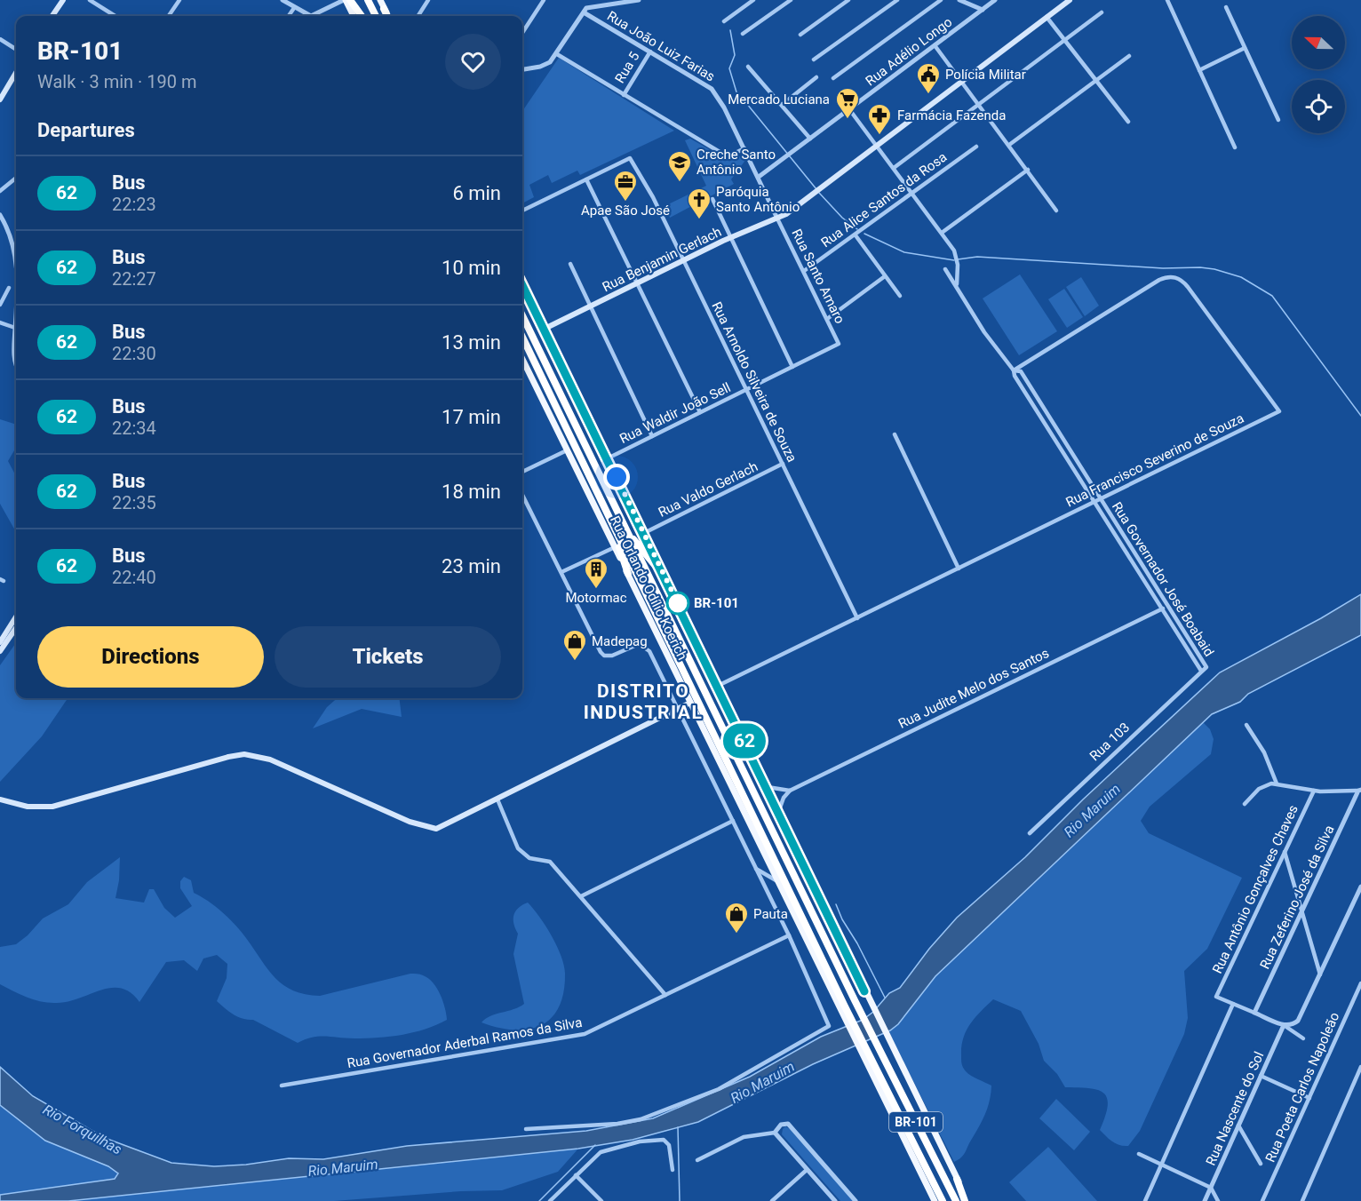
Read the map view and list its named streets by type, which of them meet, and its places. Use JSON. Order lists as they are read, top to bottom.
{
  "streets": {
    "highway": ["BR-101"],
    "main road": ["Rua Benjamin Gerlach", "Rua Orlando Odílio Koerich"],
    "street": [
      "Rua João Luiz Farias",
      "Rua Adélio Longo",
      "Rua 5",
      "Rua Alice Santos da Rosa",
      "Rua Santo Amaro",
      "Rua Arnoldo Silveira de Souza",
      "Rua Waldir João Sell",
      "Rua Francisco Severino de Souza",
      "Rua Valdo Gerlach",
      "Rua Governador José Boabaid",
      "Rua Judite Melo dos Santos",
      "Rua 103",
      "Rua Antônio Gonçalves Chaves",
      "Rua Zeferino José da Silva",
      "Rua Governador Aderbal Ramos da Silva",
      "Rua Poeta Carlos Napoleão",
      "Rua Nascente do Sol"
    ]
  },
  "crossings": [
    ["Rua João Luiz Farias", "Rua Adélio Longo"],
    ["Rua João Luiz Farias", "Rua 5"],
    ["Rua João Luiz Farias", "Rua Benjamin Gerlach"],
    ["Rua João Luiz Farias", "Rua Santo Amaro"],
    ["Rua Alice Santos da Rosa", "Rua Santo Amaro"],
    ["Rua Benjamin Gerlach", "Rua Santo Amaro"],
    ["Rua Benjamin Gerlach", "Rua Arnoldo Silveira de Souza"],
    ["Rua Santo Amaro", "Rua Waldir João Sell"],
    ["Rua Arnoldo Silveira de Souza", "Rua Waldir João Sell"],
    ["Rua Arnoldo Silveira de Souza", "Rua Francisco Severino de Souza"],
    ["Rua Arnoldo Silveira de Souza", "Rua Valdo Gerlach"],
    ["Rua Francisco Severino de Souza", "Rua Governador José Boabaid"],
    ["Rua Governador José Boabaid", "Rua Judite Melo dos Santos"],
    ["Rua Governador José Boabaid", "Rua 103"],
    ["Rua Orlando Odílio Koerich", "BR-101"]
  ],
  "districts": ["DISTRITO INDUSTRIAL"],
  "water": ["Rio Maruim", "Rio Forquilhas"],
  "places": {
    "public building": ["Polícia Militar"],
    "supermarket": ["Mercado Luciana"],
    "pharmacy": ["Farmácia Fazenda"],
    "school or university": ["Creche Santo Antônio"],
    "office": ["Apae São José"],
    "church": ["Paróquia Santo Antônio"],
    "building": ["Motormac"],
    "other": ["BR-101"],
    "shop": ["Madepag", "Pauta"]
  },
  "lines": ["bus line 62"],
  "north": "left",
  "page": {
    "on_map": "62",
    "heading": [
      ["BR-101", "Walk · 3 min · 190 m"],
      "Departures"
    ],
    "list": [
      {
        "mark": "62",
        "name": "Bus",
        "note": "22:23",
        "value": "6 min"
      },
      {
        "mark": "62",
        "name": "Bus",
        "note": "22:27",
        "value": "10 min"
      },
      {
        "mark": "62",
        "name": "Bus",
        "note": "22:30",
        "value": "13 min"
      },
      {
        "mark": "62",
        "name": "Bus",
        "note": "22:34",
        "value": "17 min"
      },
      {
        "mark": "62",
        "name": "Bus",
        "note": "22:35",
        "value": "18 min"
      },
      {
        "mark": "62",
        "name": "Bus",
        "note": "22:40",
        "value": "23 min"
      }
    ],
    "buttons": ["Directions", "Tickets"]
  }
}
